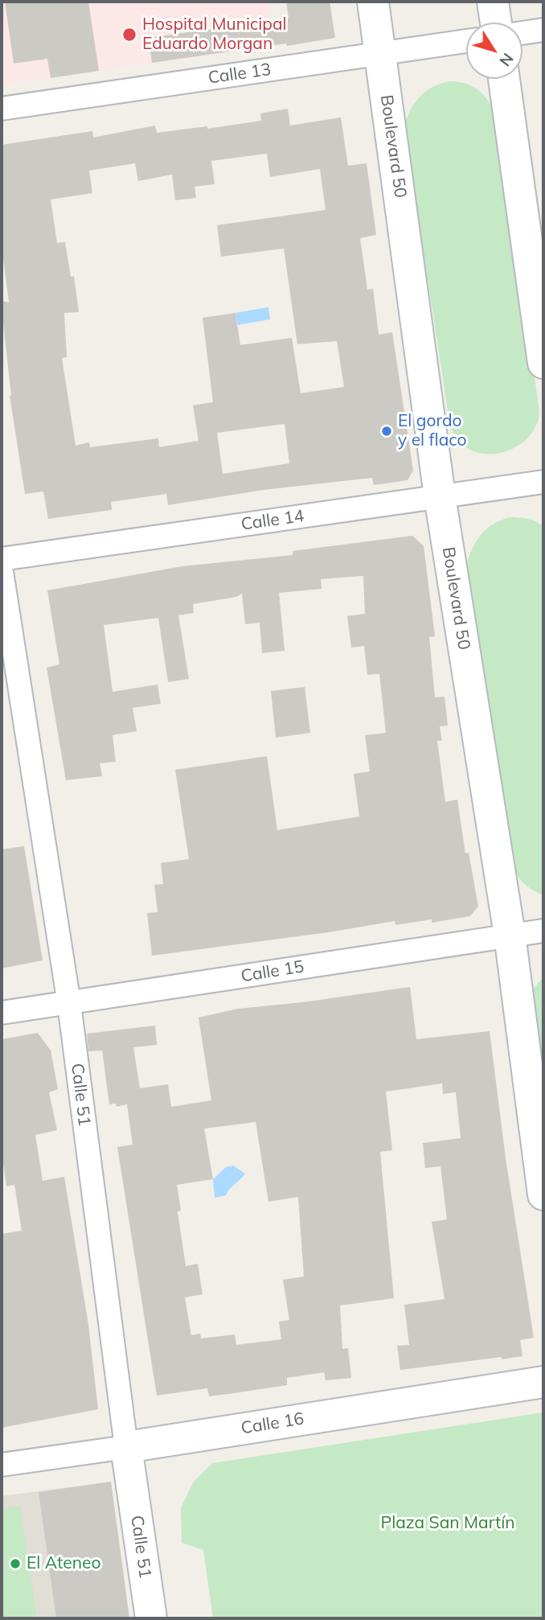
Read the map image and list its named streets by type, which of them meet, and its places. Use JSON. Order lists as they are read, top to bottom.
{
  "streets": {
    "main road": ["Boulevard 50", "Calle 51", "Calle 16"],
    "street": ["Calle 13", "Calle 14", "Calle 15"]
  },
  "crossings": [
    ["Calle 13", "Boulevard 50"],
    ["Boulevard 50", "Calle 14"],
    ["Boulevard 50", "Calle 15"],
    ["Calle 15", "Calle 51"],
    ["Calle 51", "Calle 16"]
  ],
  "parks": ["Plaza San Martín"],
  "places": ["Hospital Municipal Eduardo Morgan", "El gordo y el flaco", "El Ateneo"],
  "north": "bottom right"
}
